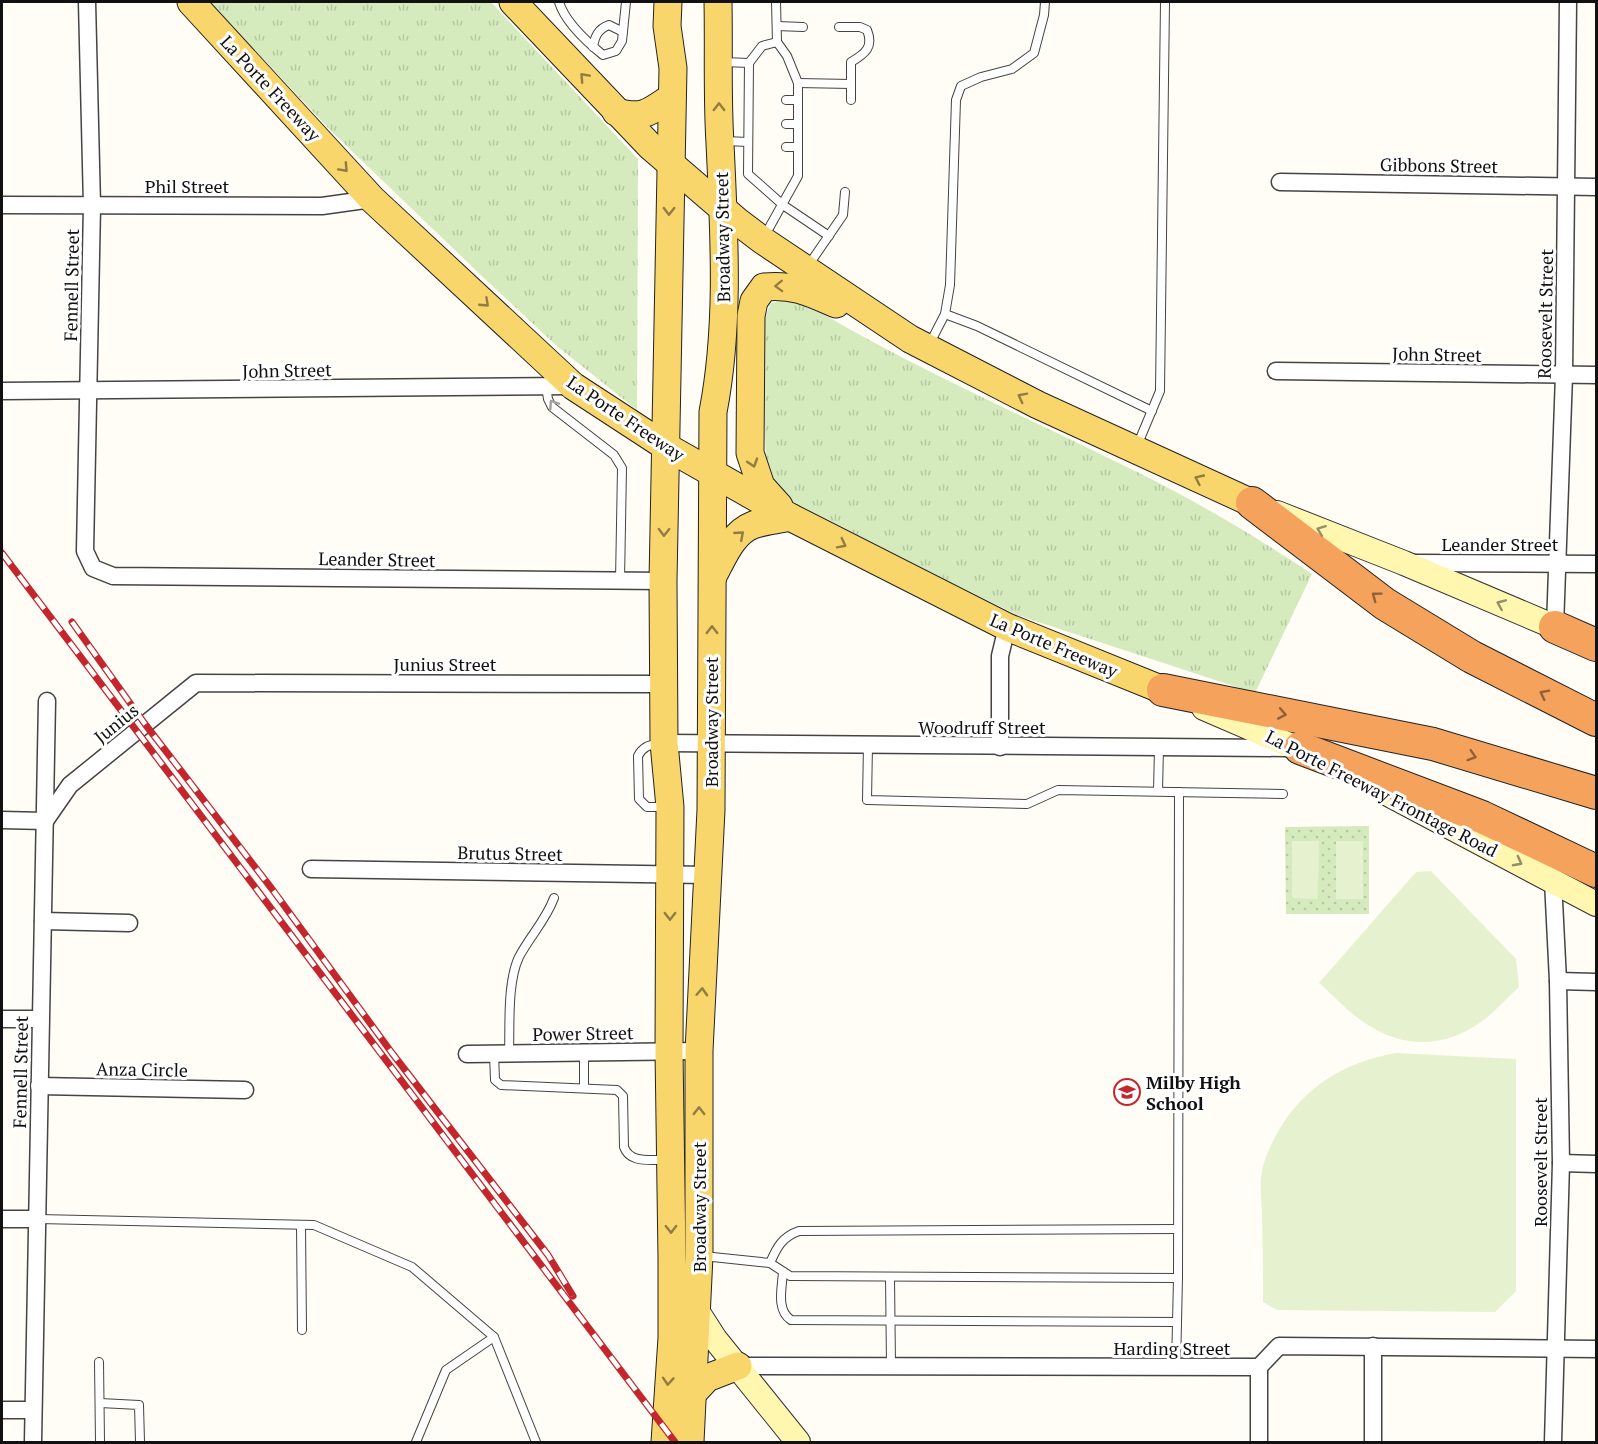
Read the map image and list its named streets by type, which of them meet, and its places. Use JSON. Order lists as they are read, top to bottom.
{
  "streets": {
    "main road": ["La Porte Freeway", "Broadway Street", "La Porte Freeway Frontage Road"],
    "street": [
      "Gibbons Street",
      "Phil Street",
      "Fennell Street",
      "Roosevelt Street",
      "John Street",
      "Leander Street",
      "Junius Street",
      "Junius",
      "Woodruff Street",
      "Brutus Street",
      "Power Street",
      "Anza Circle",
      "Harding Street"
    ]
  },
  "crossings": [
    ["La Porte Freeway", "Phil Street"],
    ["La Porte Freeway", "Broadway Street"],
    ["La Porte Freeway", "John Street"],
    ["La Porte Freeway", "La Porte Freeway Frontage Road"],
    ["Gibbons Street", "Roosevelt Street"],
    ["Phil Street", "Fennell Street"],
    ["Broadway Street", "Leander Street"],
    ["Broadway Street", "Junius Street"],
    ["Broadway Street", "Woodruff Street"],
    ["Broadway Street", "Brutus Street"],
    ["Broadway Street", "Power Street"],
    ["Fennell Street", "John Street"],
    ["Fennell Street", "Leander Street"],
    ["Fennell Street", "Junius"],
    ["Fennell Street", "Anza Circle"],
    ["Roosevelt Street", "John Street"],
    ["Roosevelt Street", "Leander Street"],
    ["Roosevelt Street", "La Porte Freeway Frontage Road"],
    ["Junius Street", "Junius"],
    ["Woodruff Street", "La Porte Freeway Frontage Road"]
  ],
  "one_way": ["La Porte Freeway Frontage Road"],
  "places": {
    "school or university": ["Milby High School"]
  }
}
